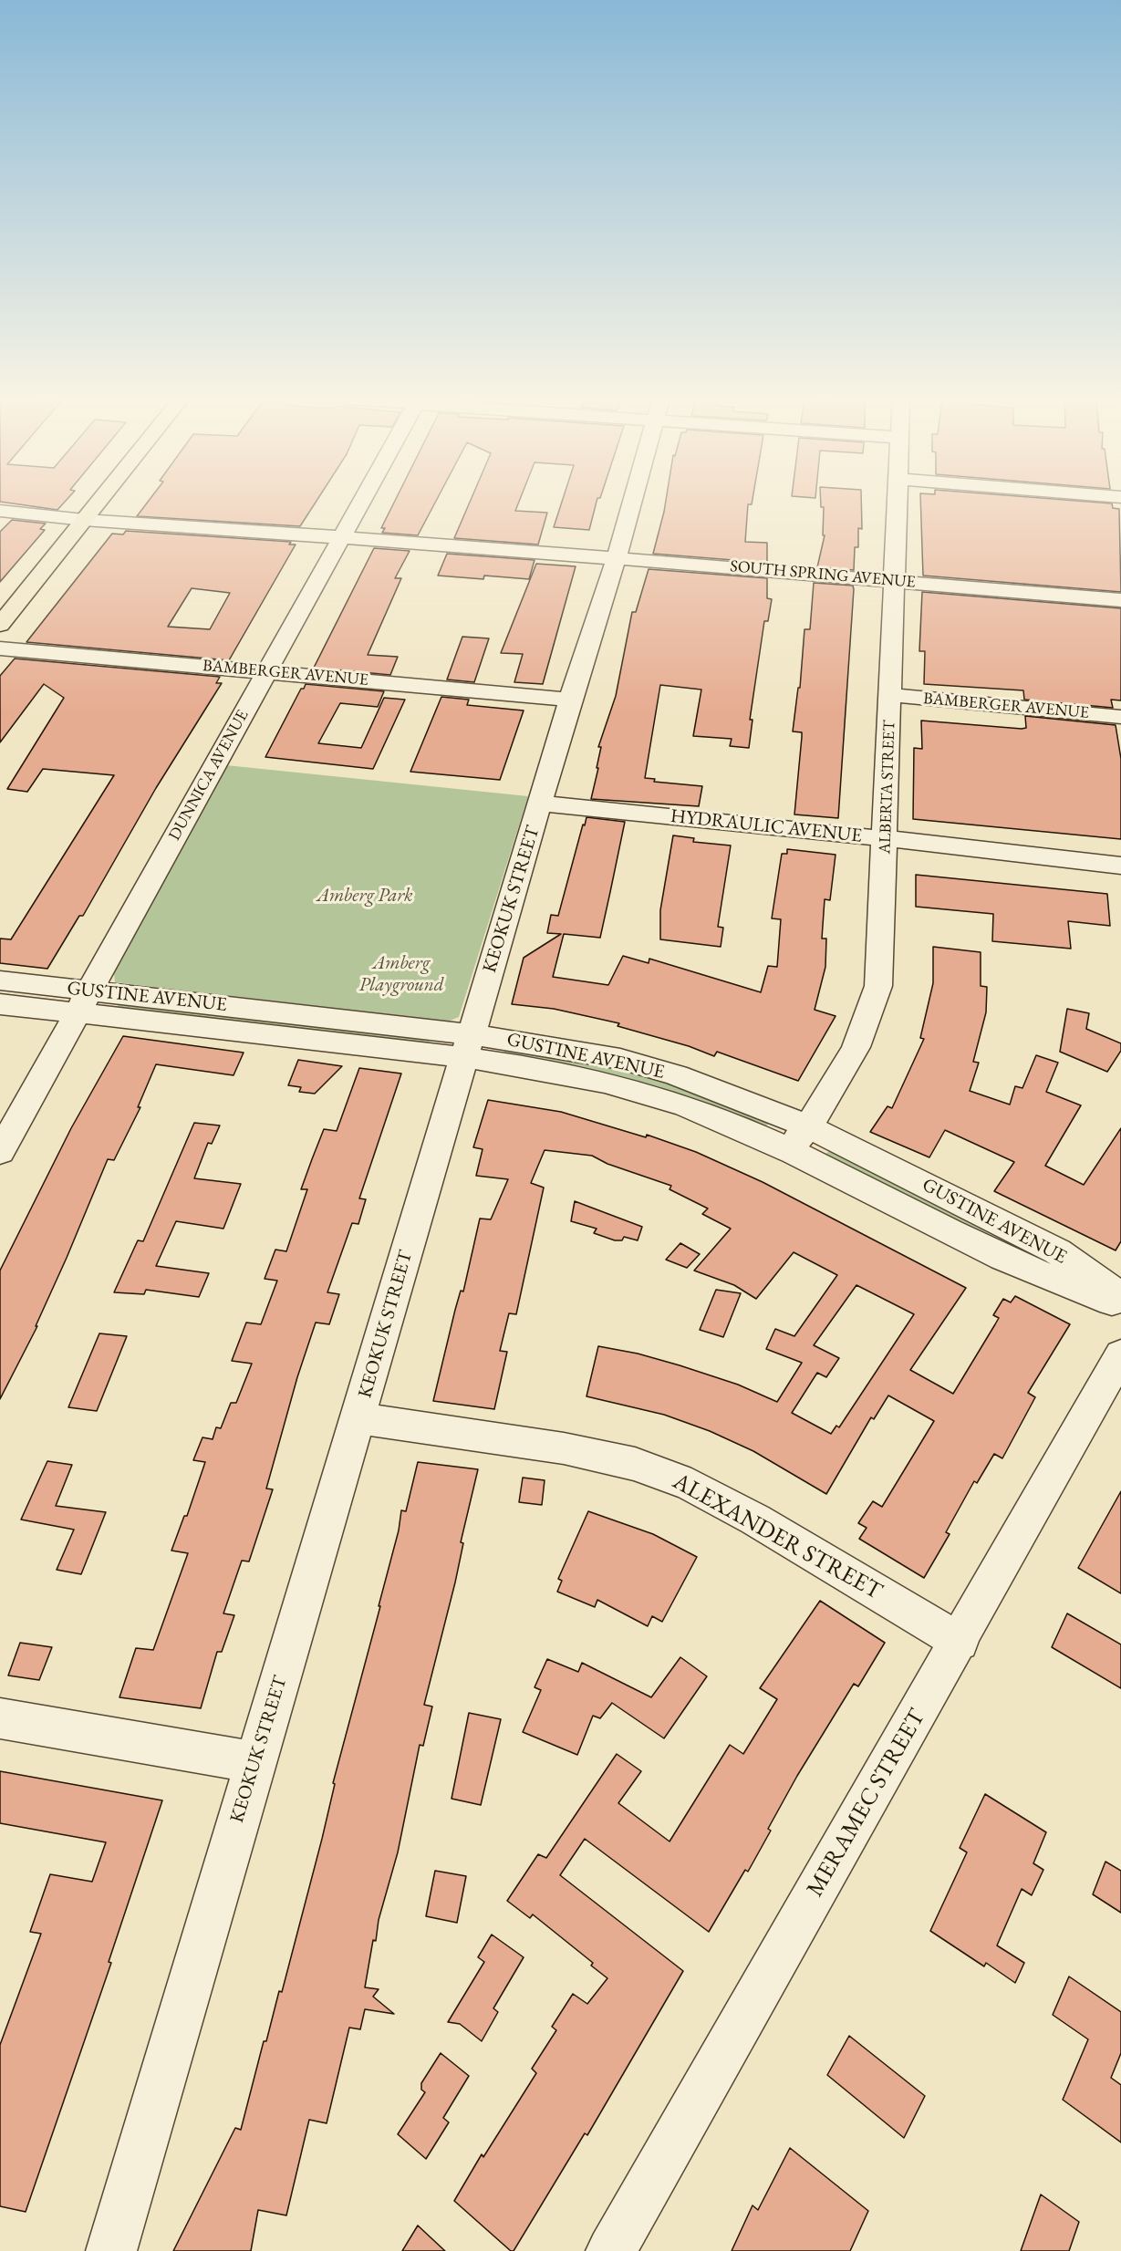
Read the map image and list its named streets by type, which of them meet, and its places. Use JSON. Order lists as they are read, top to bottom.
{
  "streets": {
    "street": [
      "SOUTH SPRING AVENUE",
      "BAMBERGER AVENUE",
      "DUNNICA AVENUE",
      "ALBERTA STREET",
      "HYDRAULIC AVENUE",
      "KEOKUK STREET",
      "GUSTINE AVENUE",
      "ALEXANDER STREET",
      "MERAMEC STREET"
    ]
  },
  "crossings": [
    ["SOUTH SPRING AVENUE", "DUNNICA AVENUE"],
    ["SOUTH SPRING AVENUE", "ALBERTA STREET"],
    ["SOUTH SPRING AVENUE", "KEOKUK STREET"],
    ["BAMBERGER AVENUE", "DUNNICA AVENUE"],
    ["BAMBERGER AVENUE", "ALBERTA STREET"],
    ["BAMBERGER AVENUE", "KEOKUK STREET"],
    ["DUNNICA AVENUE", "GUSTINE AVENUE"],
    ["ALBERTA STREET", "HYDRAULIC AVENUE"],
    ["ALBERTA STREET", "GUSTINE AVENUE"],
    ["HYDRAULIC AVENUE", "KEOKUK STREET"],
    ["KEOKUK STREET", "GUSTINE AVENUE"],
    ["KEOKUK STREET", "ALEXANDER STREET"],
    ["ALEXANDER STREET", "MERAMEC STREET"]
  ],
  "parks": ["Amberg Park", "Amberg Playground"]
}
